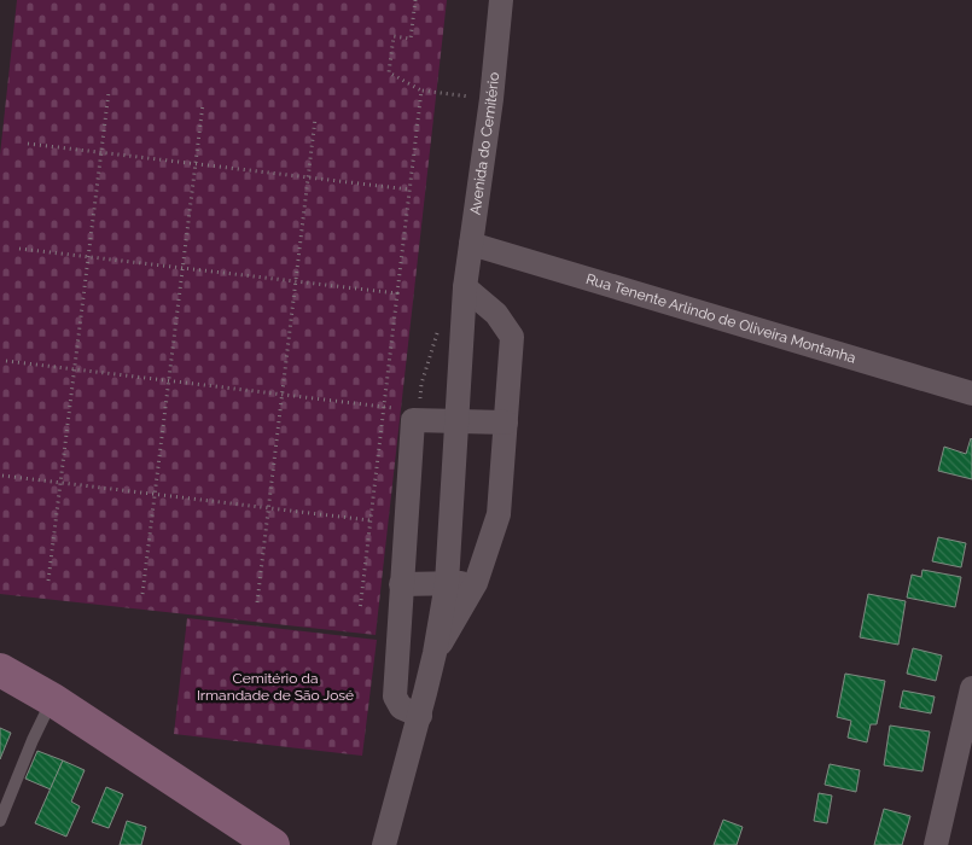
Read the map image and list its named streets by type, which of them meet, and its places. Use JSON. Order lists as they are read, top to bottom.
{
  "streets": {
    "street": ["Avenida do Cemitério", "Rua Tenente Arlindo de Oliveira Montanha"]
  },
  "crossings": [
    ["Avenida do Cemitério", "Rua Tenente Arlindo de Oliveira Montanha"]
  ],
  "parks": ["Cemitério da Irmandade de São José"]
}
